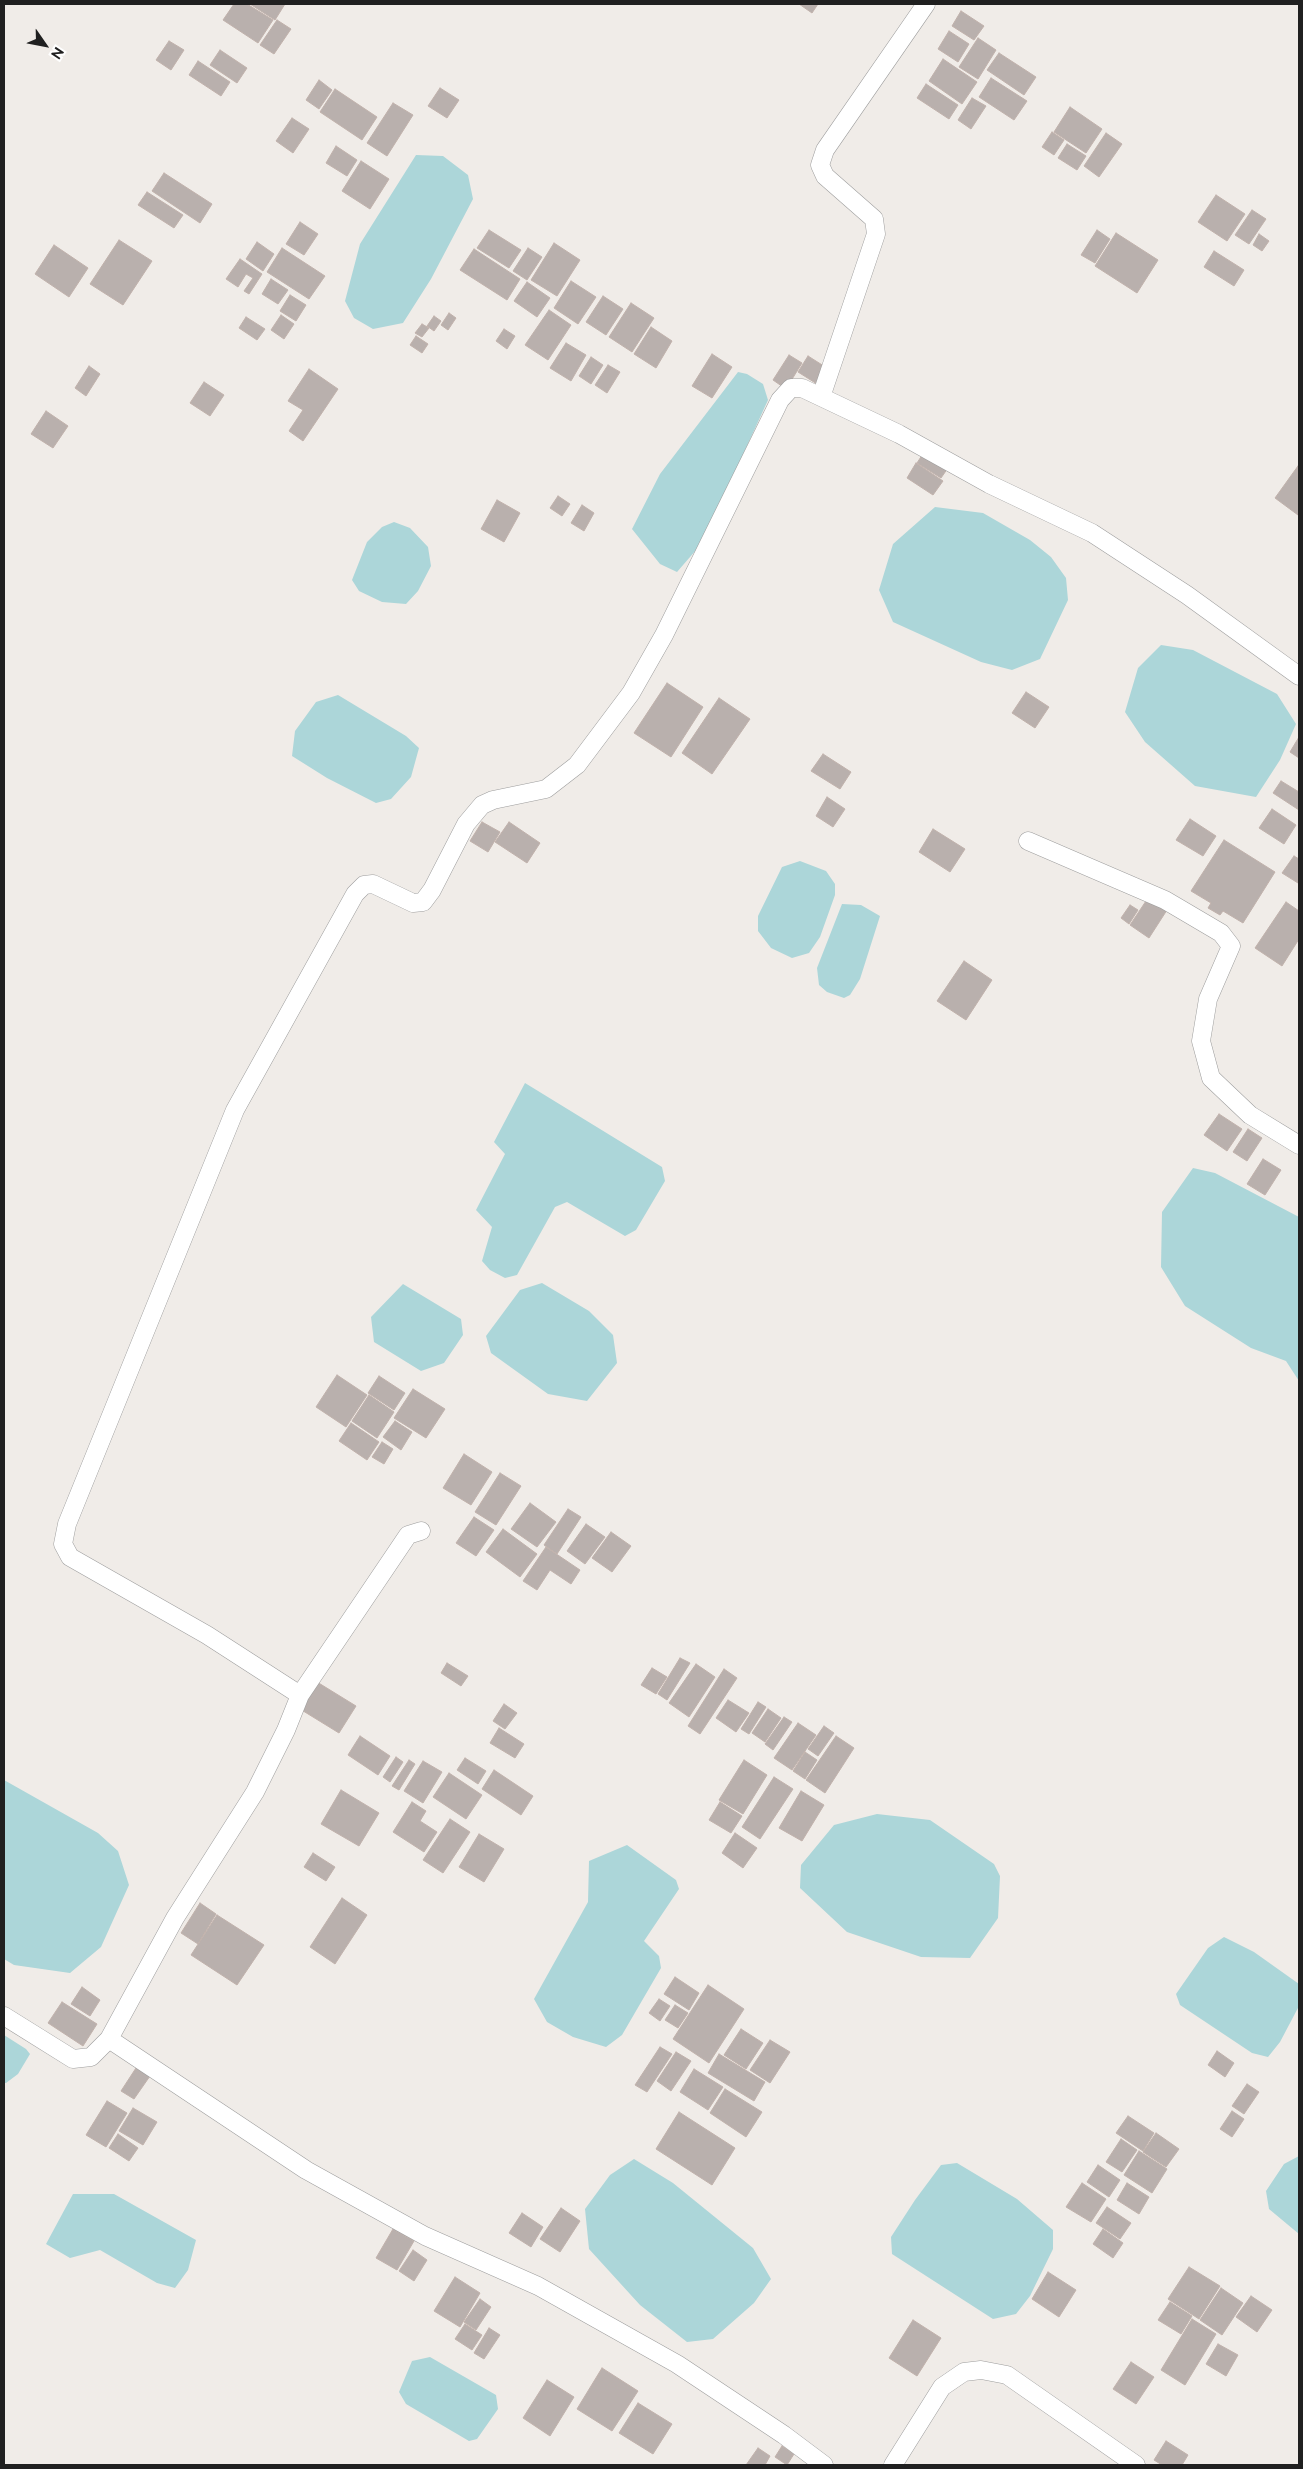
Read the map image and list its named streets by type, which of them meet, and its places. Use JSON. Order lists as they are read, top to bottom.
{
  "north": "bottom right"
}
